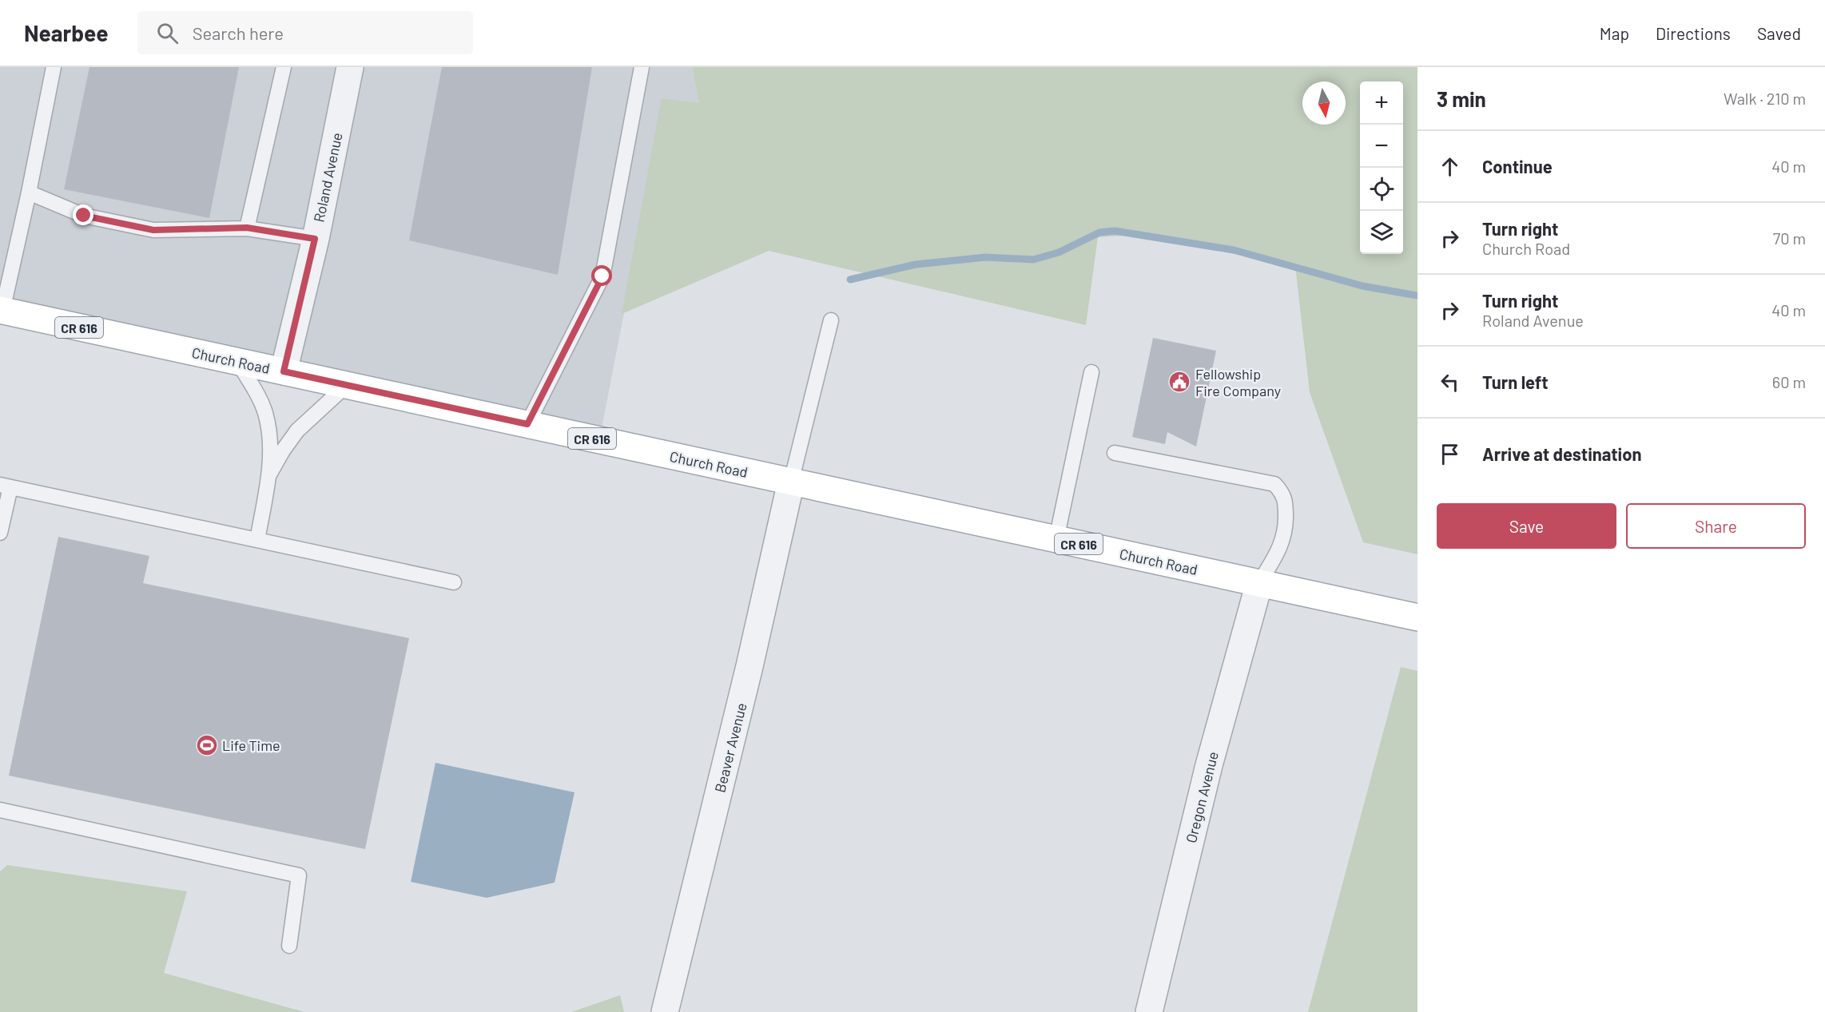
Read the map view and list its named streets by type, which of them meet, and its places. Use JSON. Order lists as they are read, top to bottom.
{
  "streets": {
    "main road": ["CR 616", "Church Road"],
    "street": ["Roland Avenue", "Beaver Avenue", "Oregon Avenue"]
  },
  "crossings": [
    ["Roland Avenue", "Church Road"],
    ["Church Road", "Beaver Avenue"],
    ["Church Road", "Oregon Avenue"]
  ],
  "places": {
    "public building": ["Fellowship Fire Company"],
    "sports": ["Life Time"]
  },
  "north": "bottom",
  "page": {
    "header": "Nearbee",
    "search": "Search here",
    "nav": ["Map", "Directions", "Saved"],
    "heading": ["3 min", "Walk · 210 m"],
    "map_buttons": ["+", "−"],
    "list": [
      ["Continue", "40 m"],
      ["Turn right", "Church Road", "70 m"],
      ["Turn right", "Roland Avenue", "40 m"],
      ["Turn left", "60 m"],
      "Arrive at destination"
    ],
    "buttons": ["Save", "Share"]
  }
}
